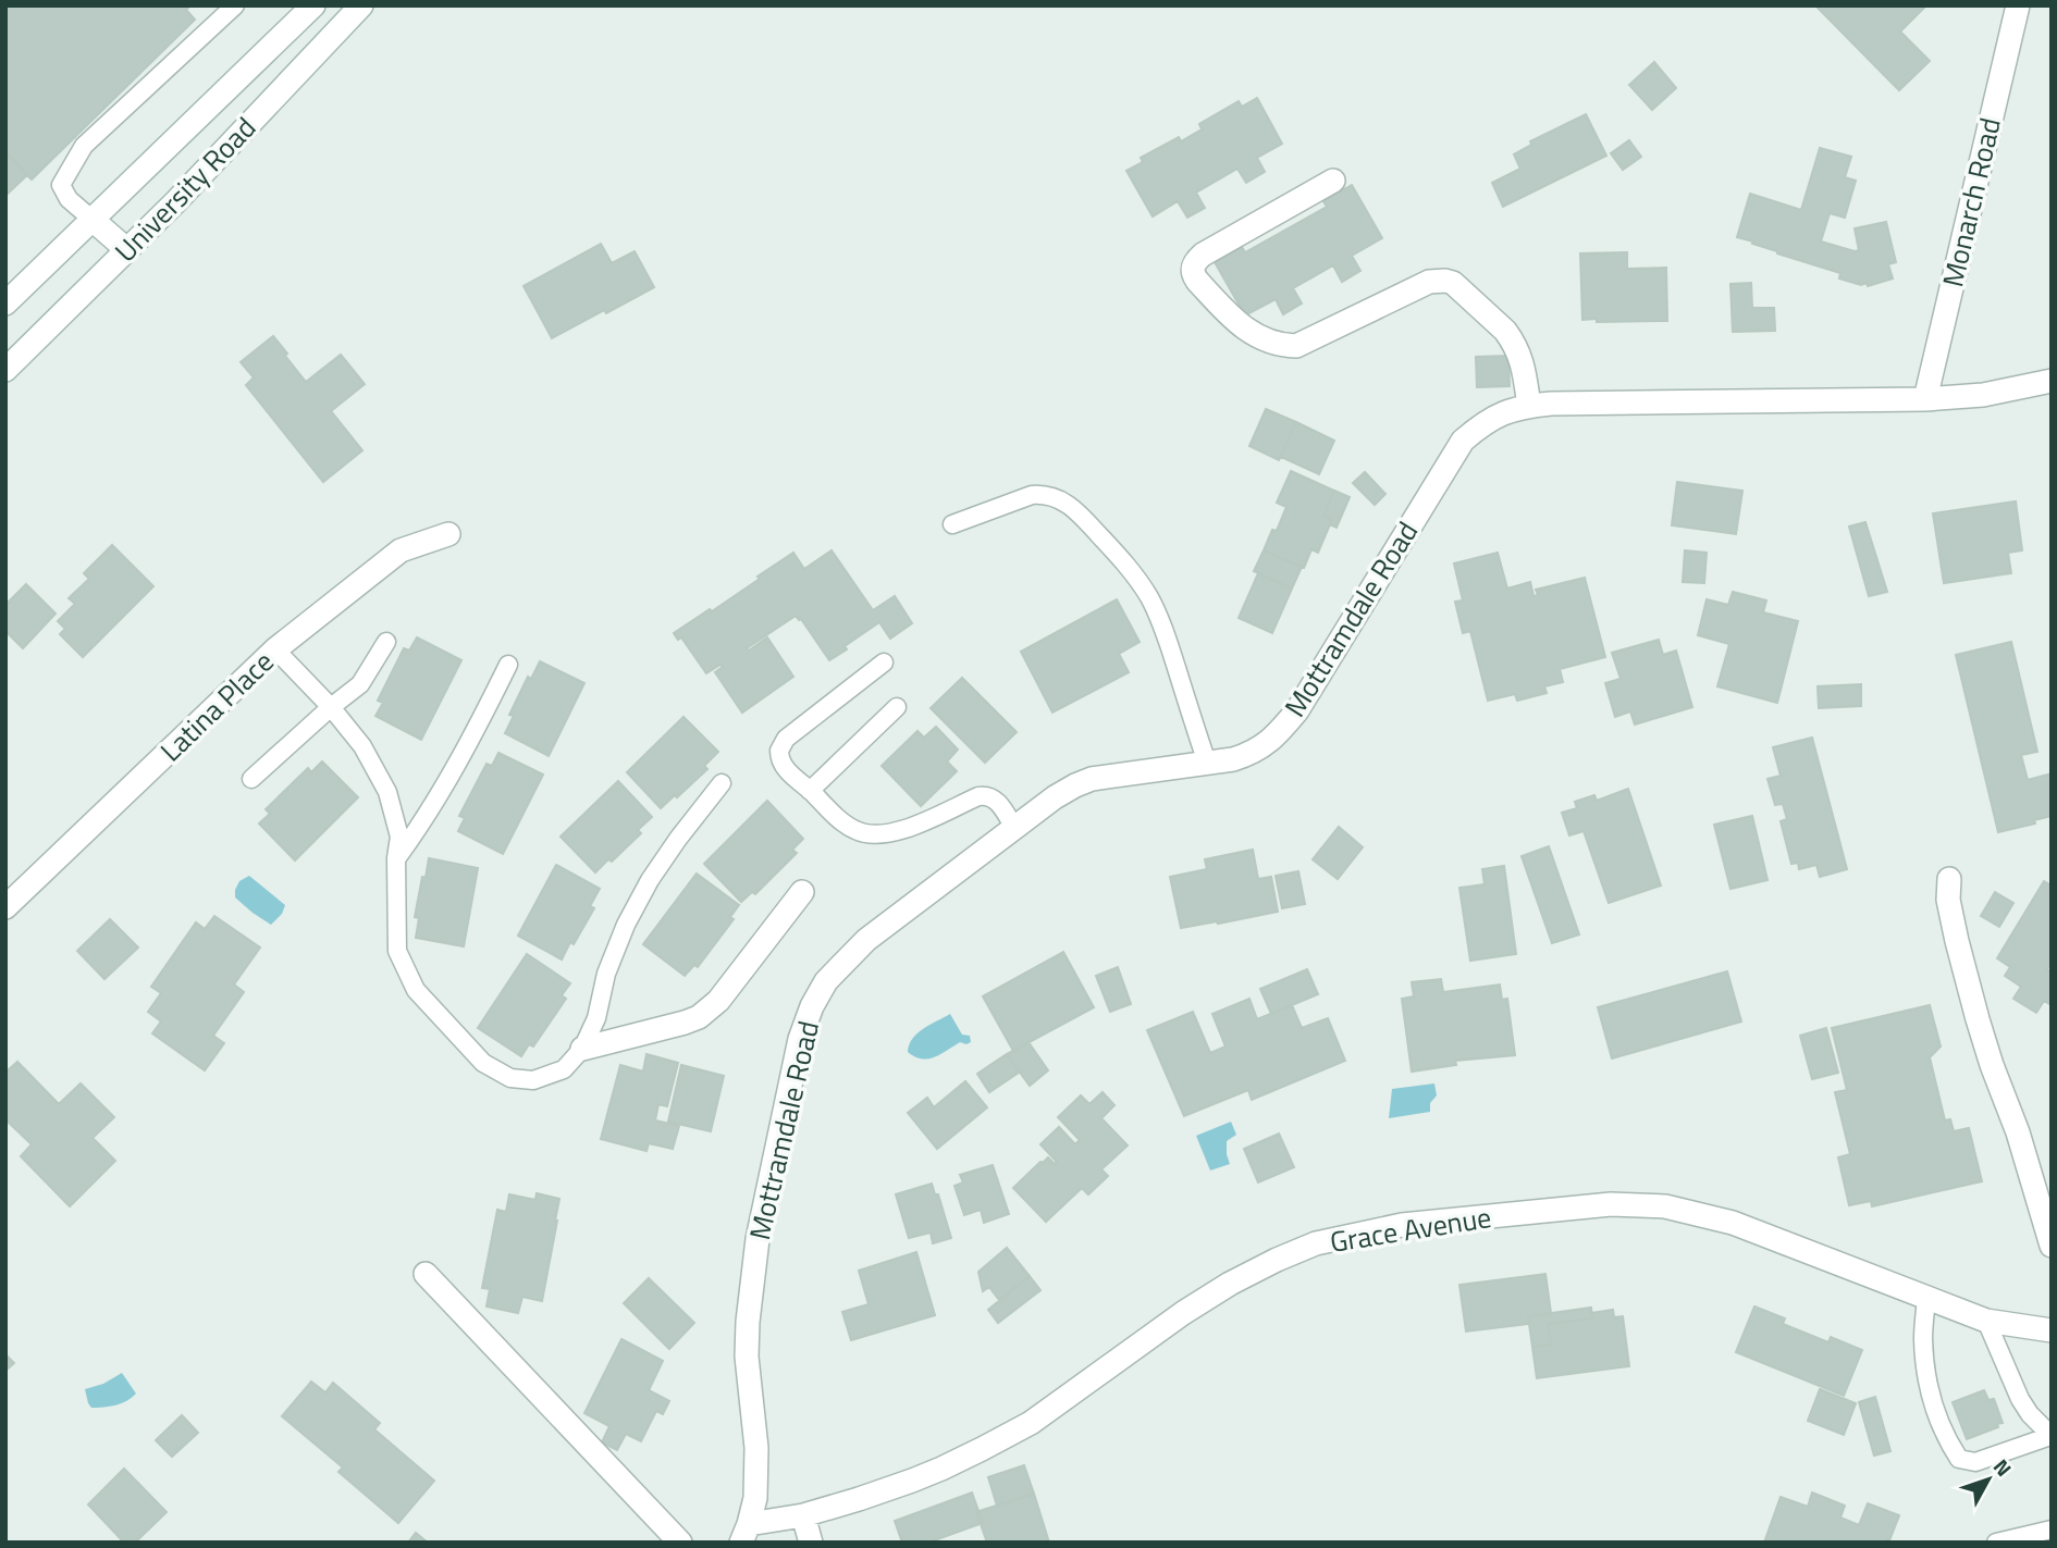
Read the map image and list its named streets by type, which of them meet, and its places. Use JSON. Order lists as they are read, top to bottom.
{
  "streets": {
    "street": [
      "University Road",
      "Monarch Road",
      "Mottramdale Road",
      "Latina Place",
      "Grace Avenue"
    ]
  },
  "crossings": [
    ["Monarch Road", "Mottramdale Road"],
    ["Mottramdale Road", "Grace Avenue"]
  ],
  "north": "top right"
}
